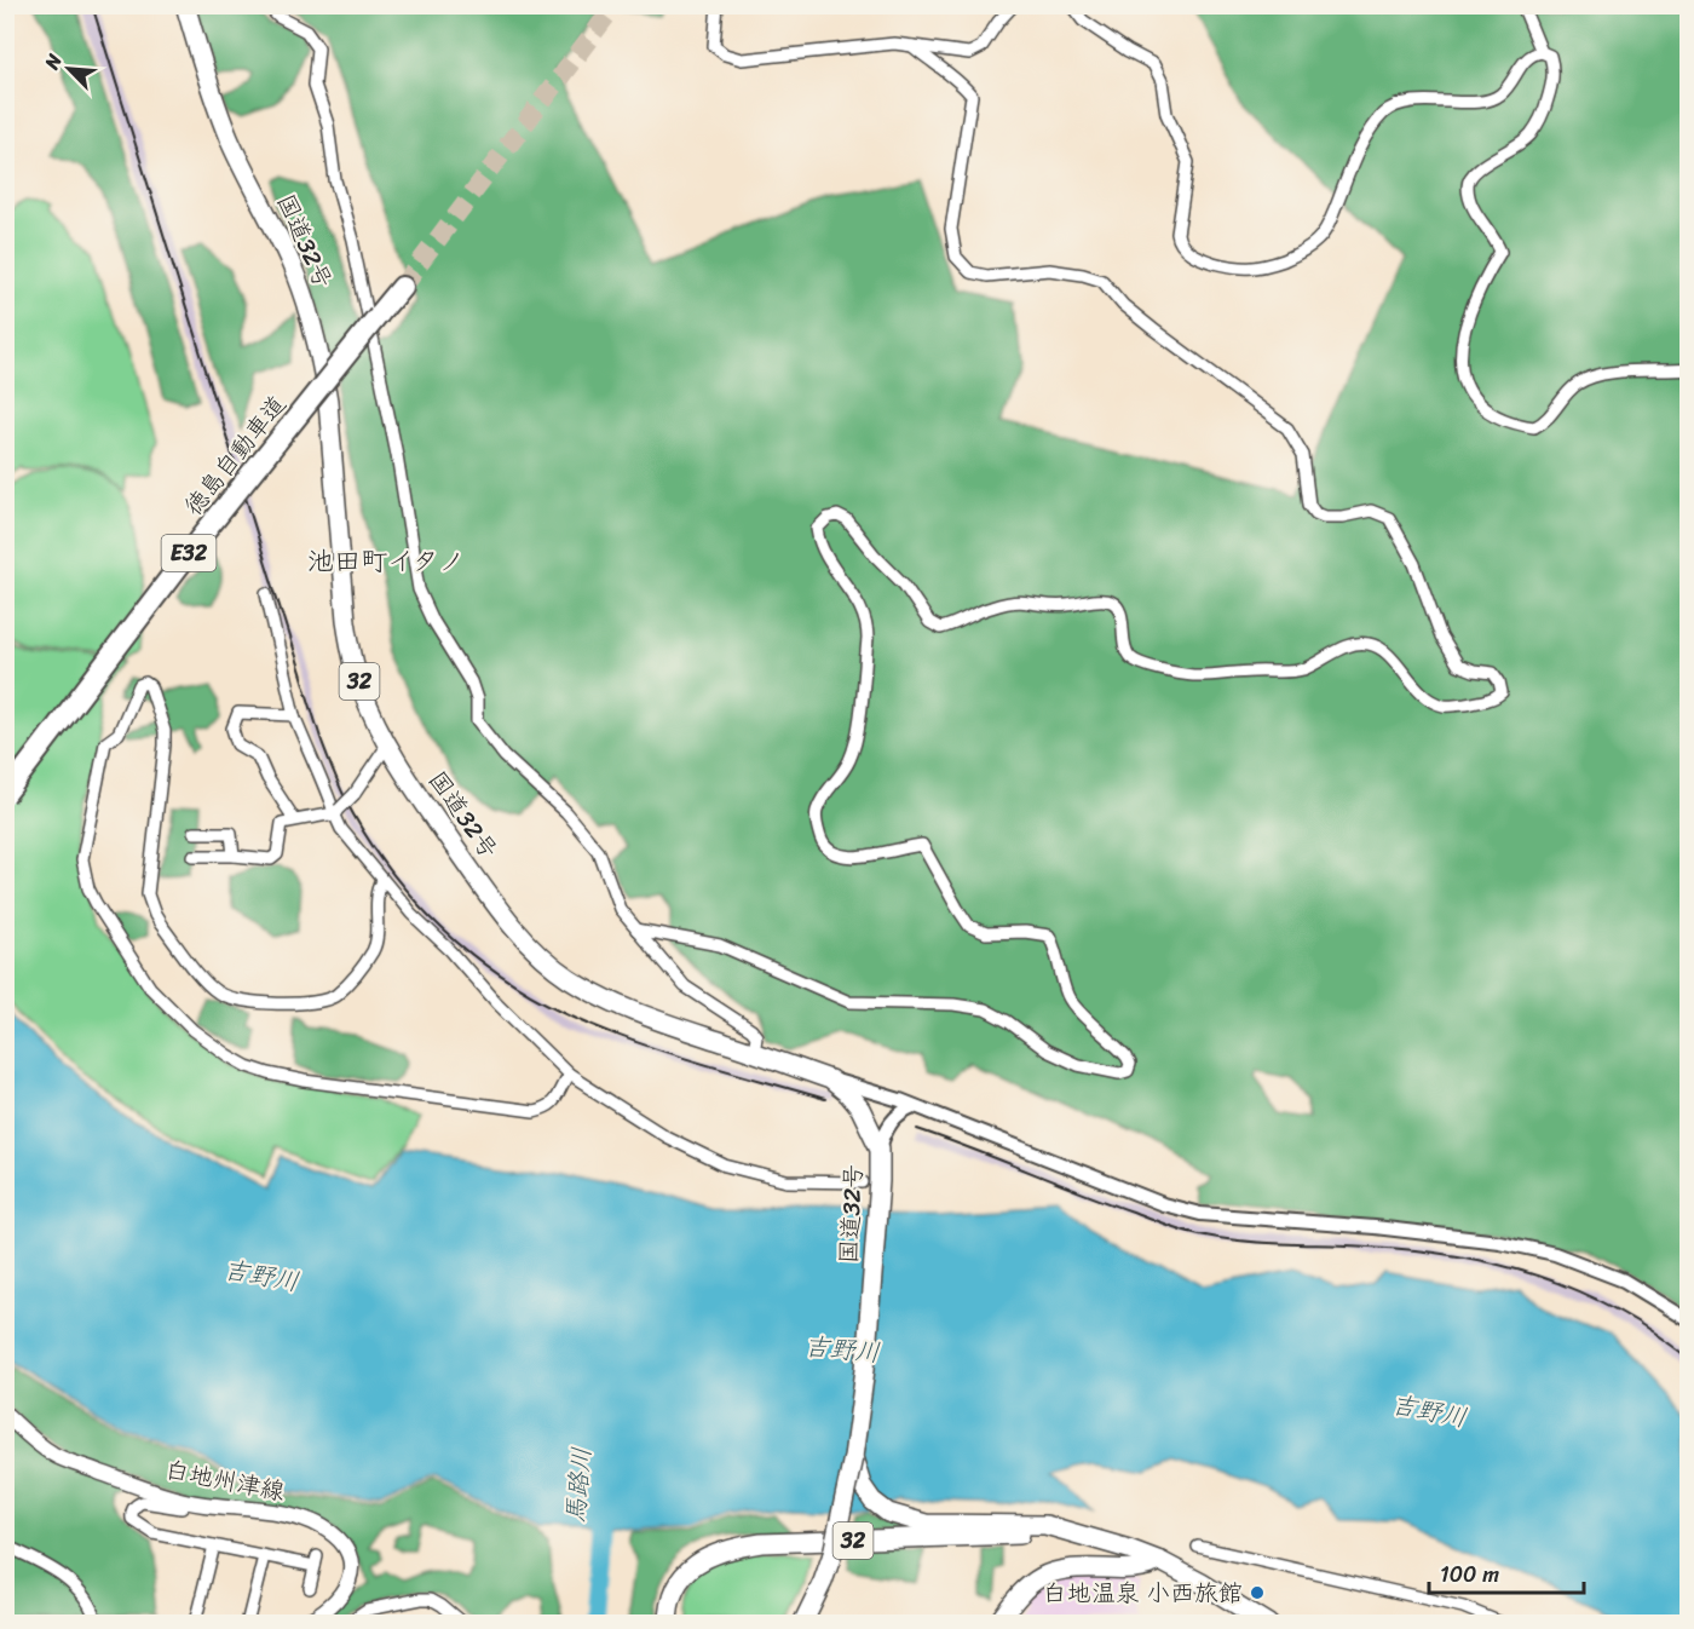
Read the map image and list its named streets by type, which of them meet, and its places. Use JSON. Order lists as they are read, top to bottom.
{
  "streets": {
    "highway": [
      "国道32号",
      "徳島自動車道",
      "E32",
      "32"
    ],
    "main road": ["白地州津線"]
  },
  "districts": ["池田町イタノ"],
  "water": ["吉野川", "馬路川"],
  "places": ["白地温泉 小西旅館"],
  "scale_bar": "100 m",
  "north": "top left"
}
